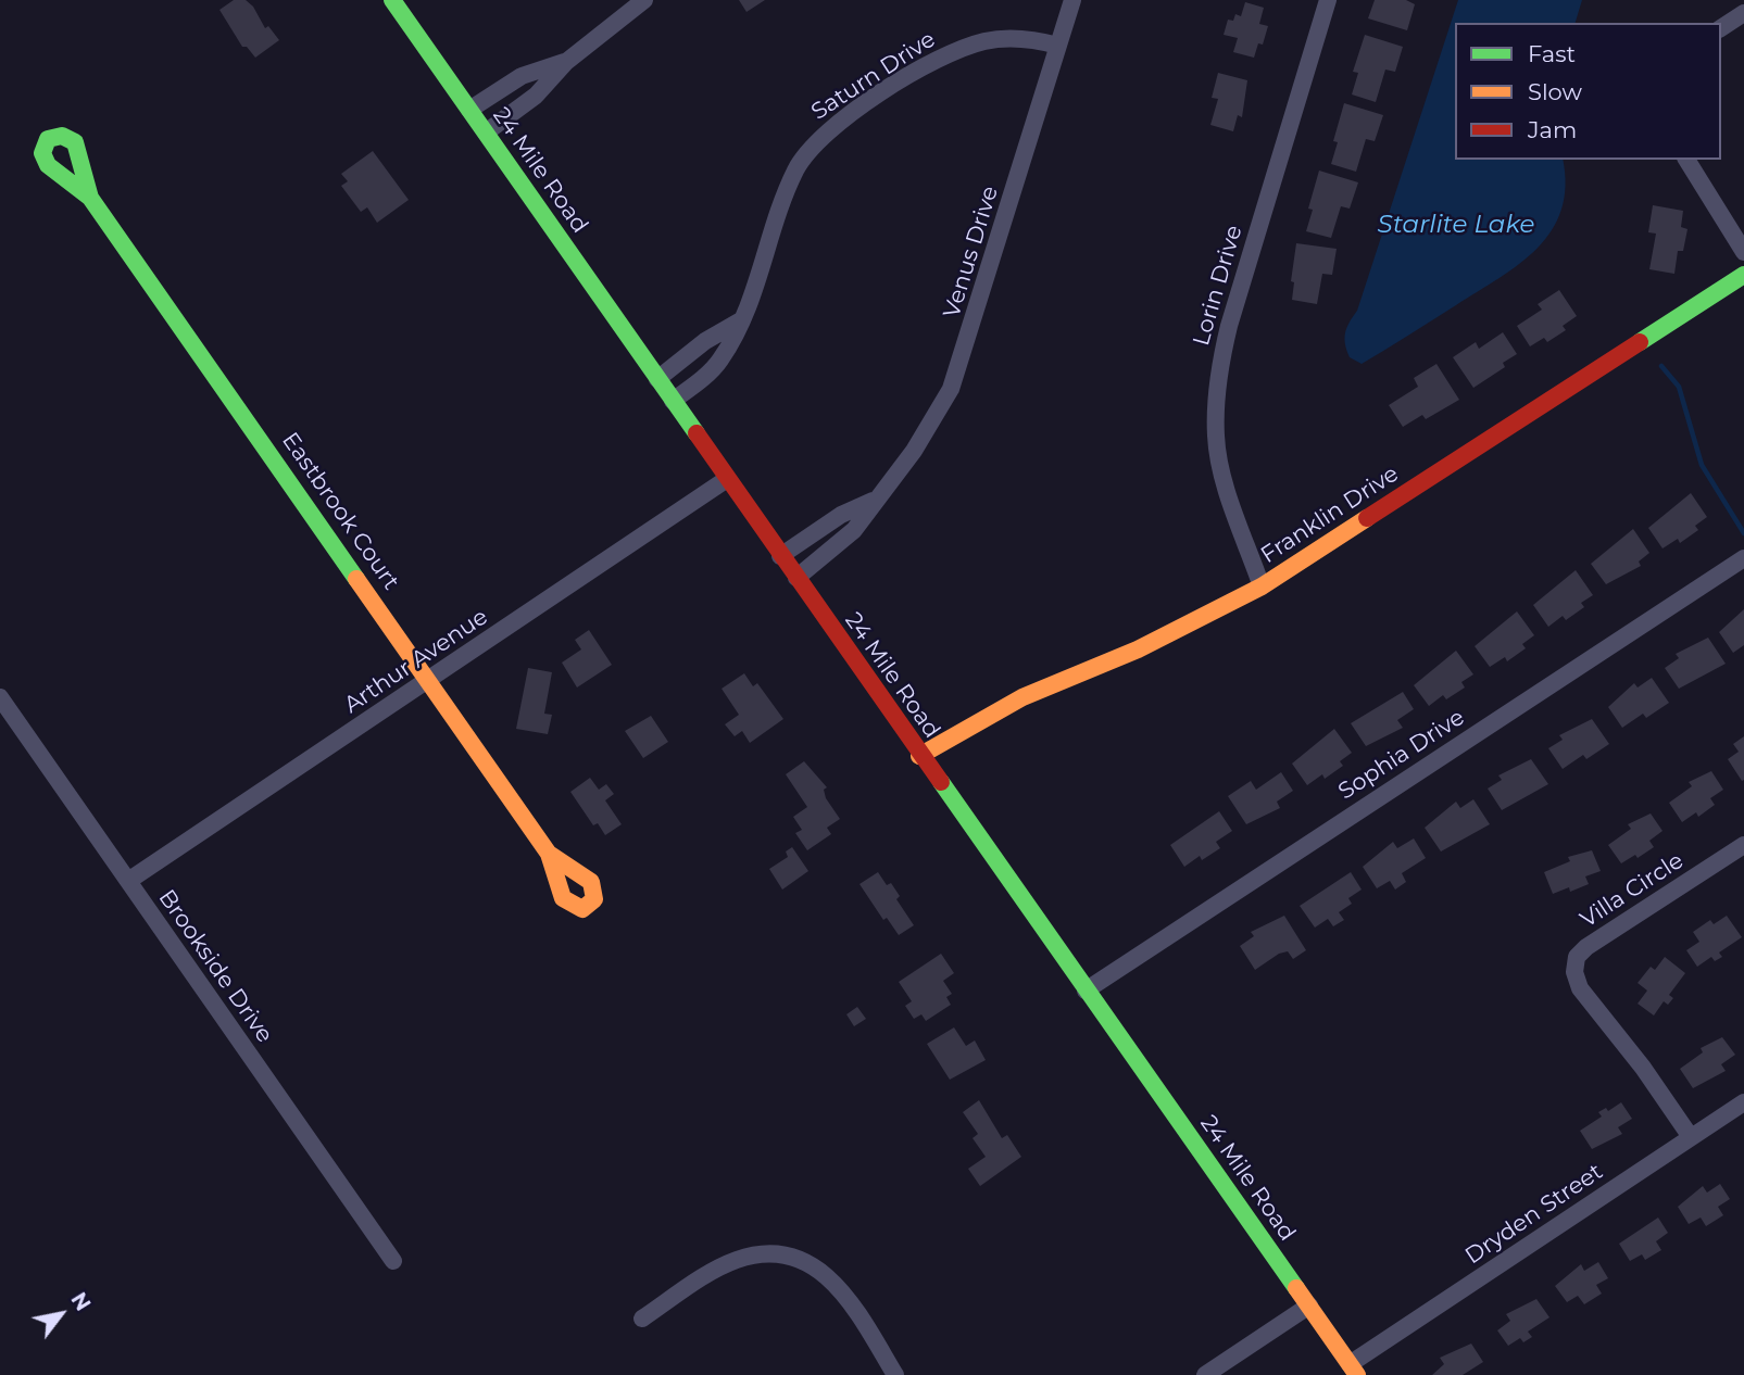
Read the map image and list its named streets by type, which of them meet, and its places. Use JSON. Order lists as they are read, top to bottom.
{
  "streets": {
    "street": [
      "Saturn Drive",
      "24 Mile Road",
      "Venus Drive",
      "Lorin Drive",
      "Eastbrook Court",
      "Franklin Drive",
      "Arthur Avenue",
      "Sophia Drive",
      "Villa Circle",
      "Brookside Drive",
      "Dryden Street"
    ]
  },
  "crossings": [
    ["Saturn Drive", "24 Mile Road"],
    ["Saturn Drive", "Venus Drive"],
    ["24 Mile Road", "Venus Drive"],
    ["24 Mile Road", "Franklin Drive"],
    ["24 Mile Road", "Arthur Avenue"],
    ["24 Mile Road", "Sophia Drive"],
    ["24 Mile Road", "Dryden Street"],
    ["Lorin Drive", "Franklin Drive"],
    ["Eastbrook Court", "Arthur Avenue"],
    ["Arthur Avenue", "Brookside Drive"],
    ["Villa Circle", "Dryden Street"]
  ],
  "water": ["Starlite Lake"],
  "legend": ["Fast", "Slow", "Jam"],
  "north": "top right"
}
